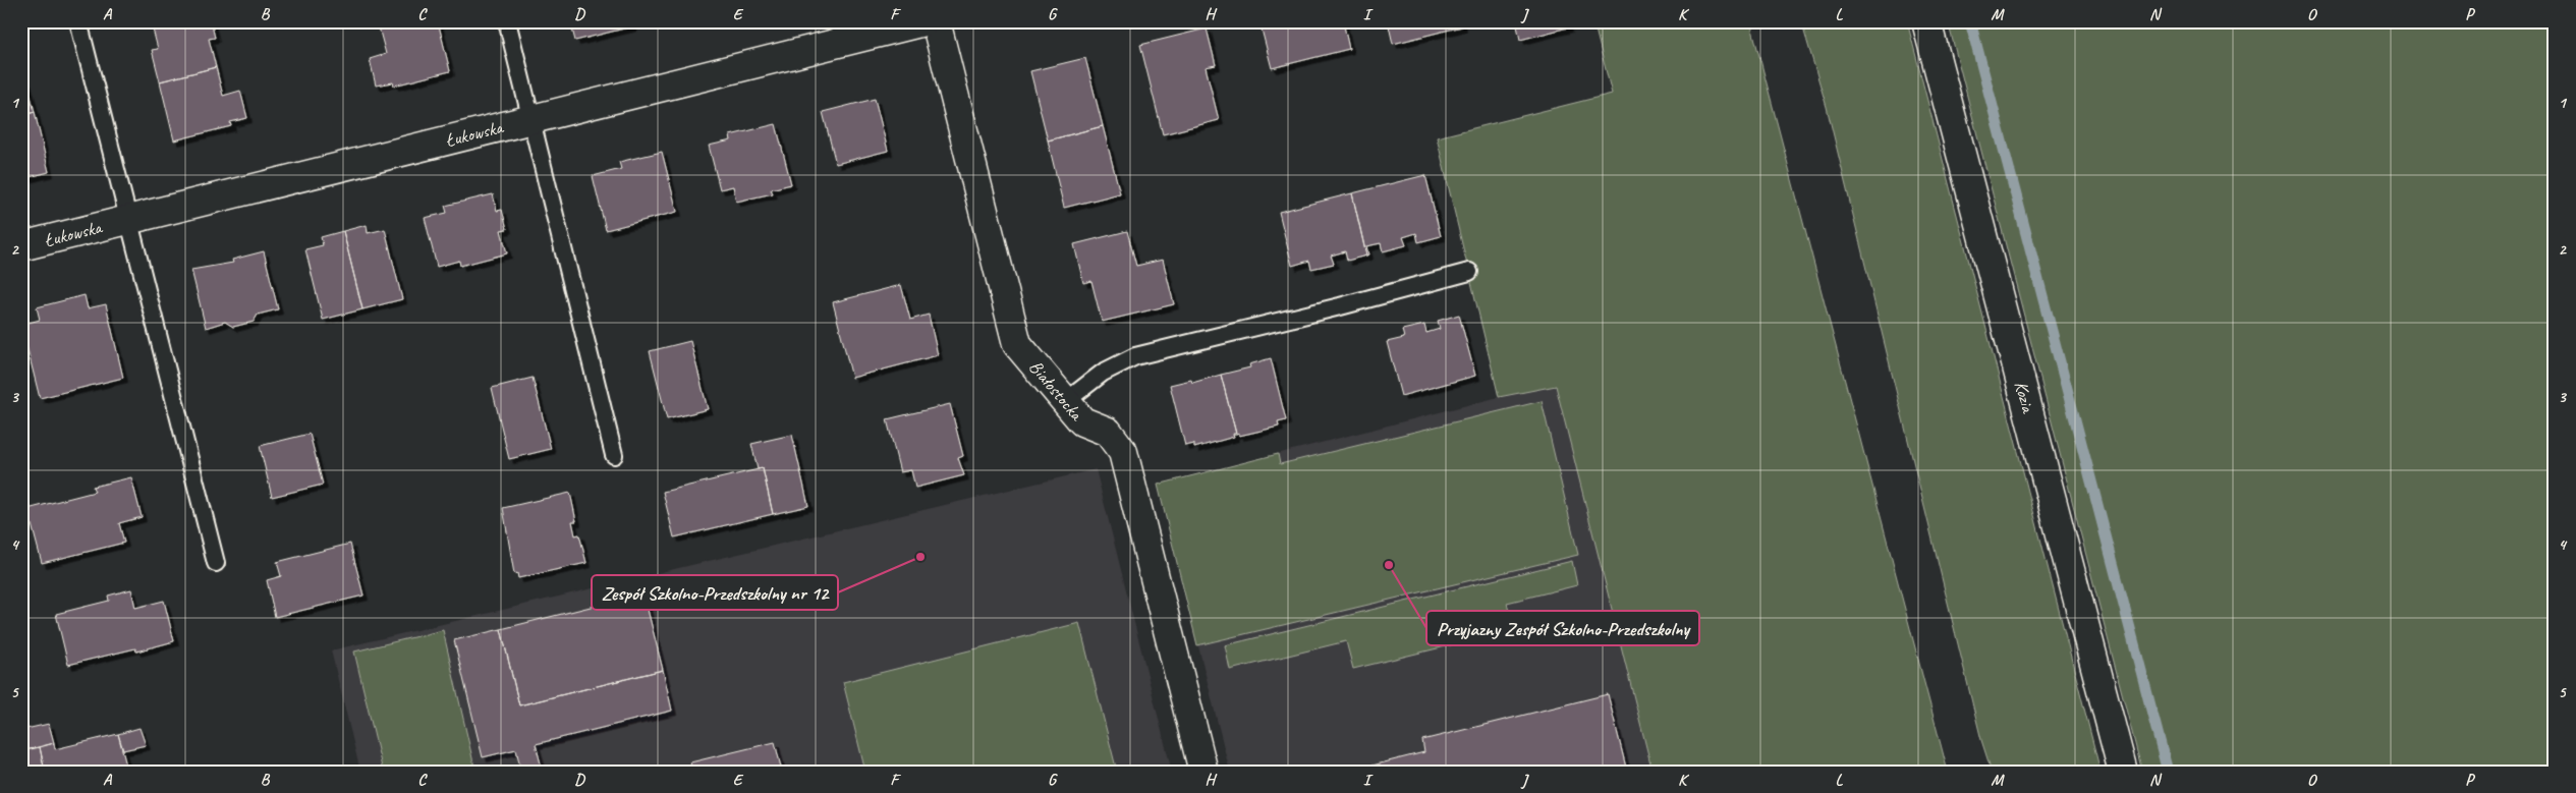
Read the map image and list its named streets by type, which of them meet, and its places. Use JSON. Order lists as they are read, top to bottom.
{
  "streets": {
    "street": ["Łukowska", "Białostocka", "Kozia"]
  },
  "places": ["Zespół Szkolno-Przedszkolny nr 12", "Przyjazny Zespół Szkolno-Przedszkolny"],
  "grid": {
    "columns": [
      "A",
      "B",
      "C",
      "D",
      "E",
      "F",
      "G",
      "H",
      "I",
      "J",
      "K",
      "L",
      "M",
      "N",
      "O",
      "P"
    ],
    "rows": [
      "1",
      "2",
      "3",
      "4",
      "5"
    ]
  }
}
